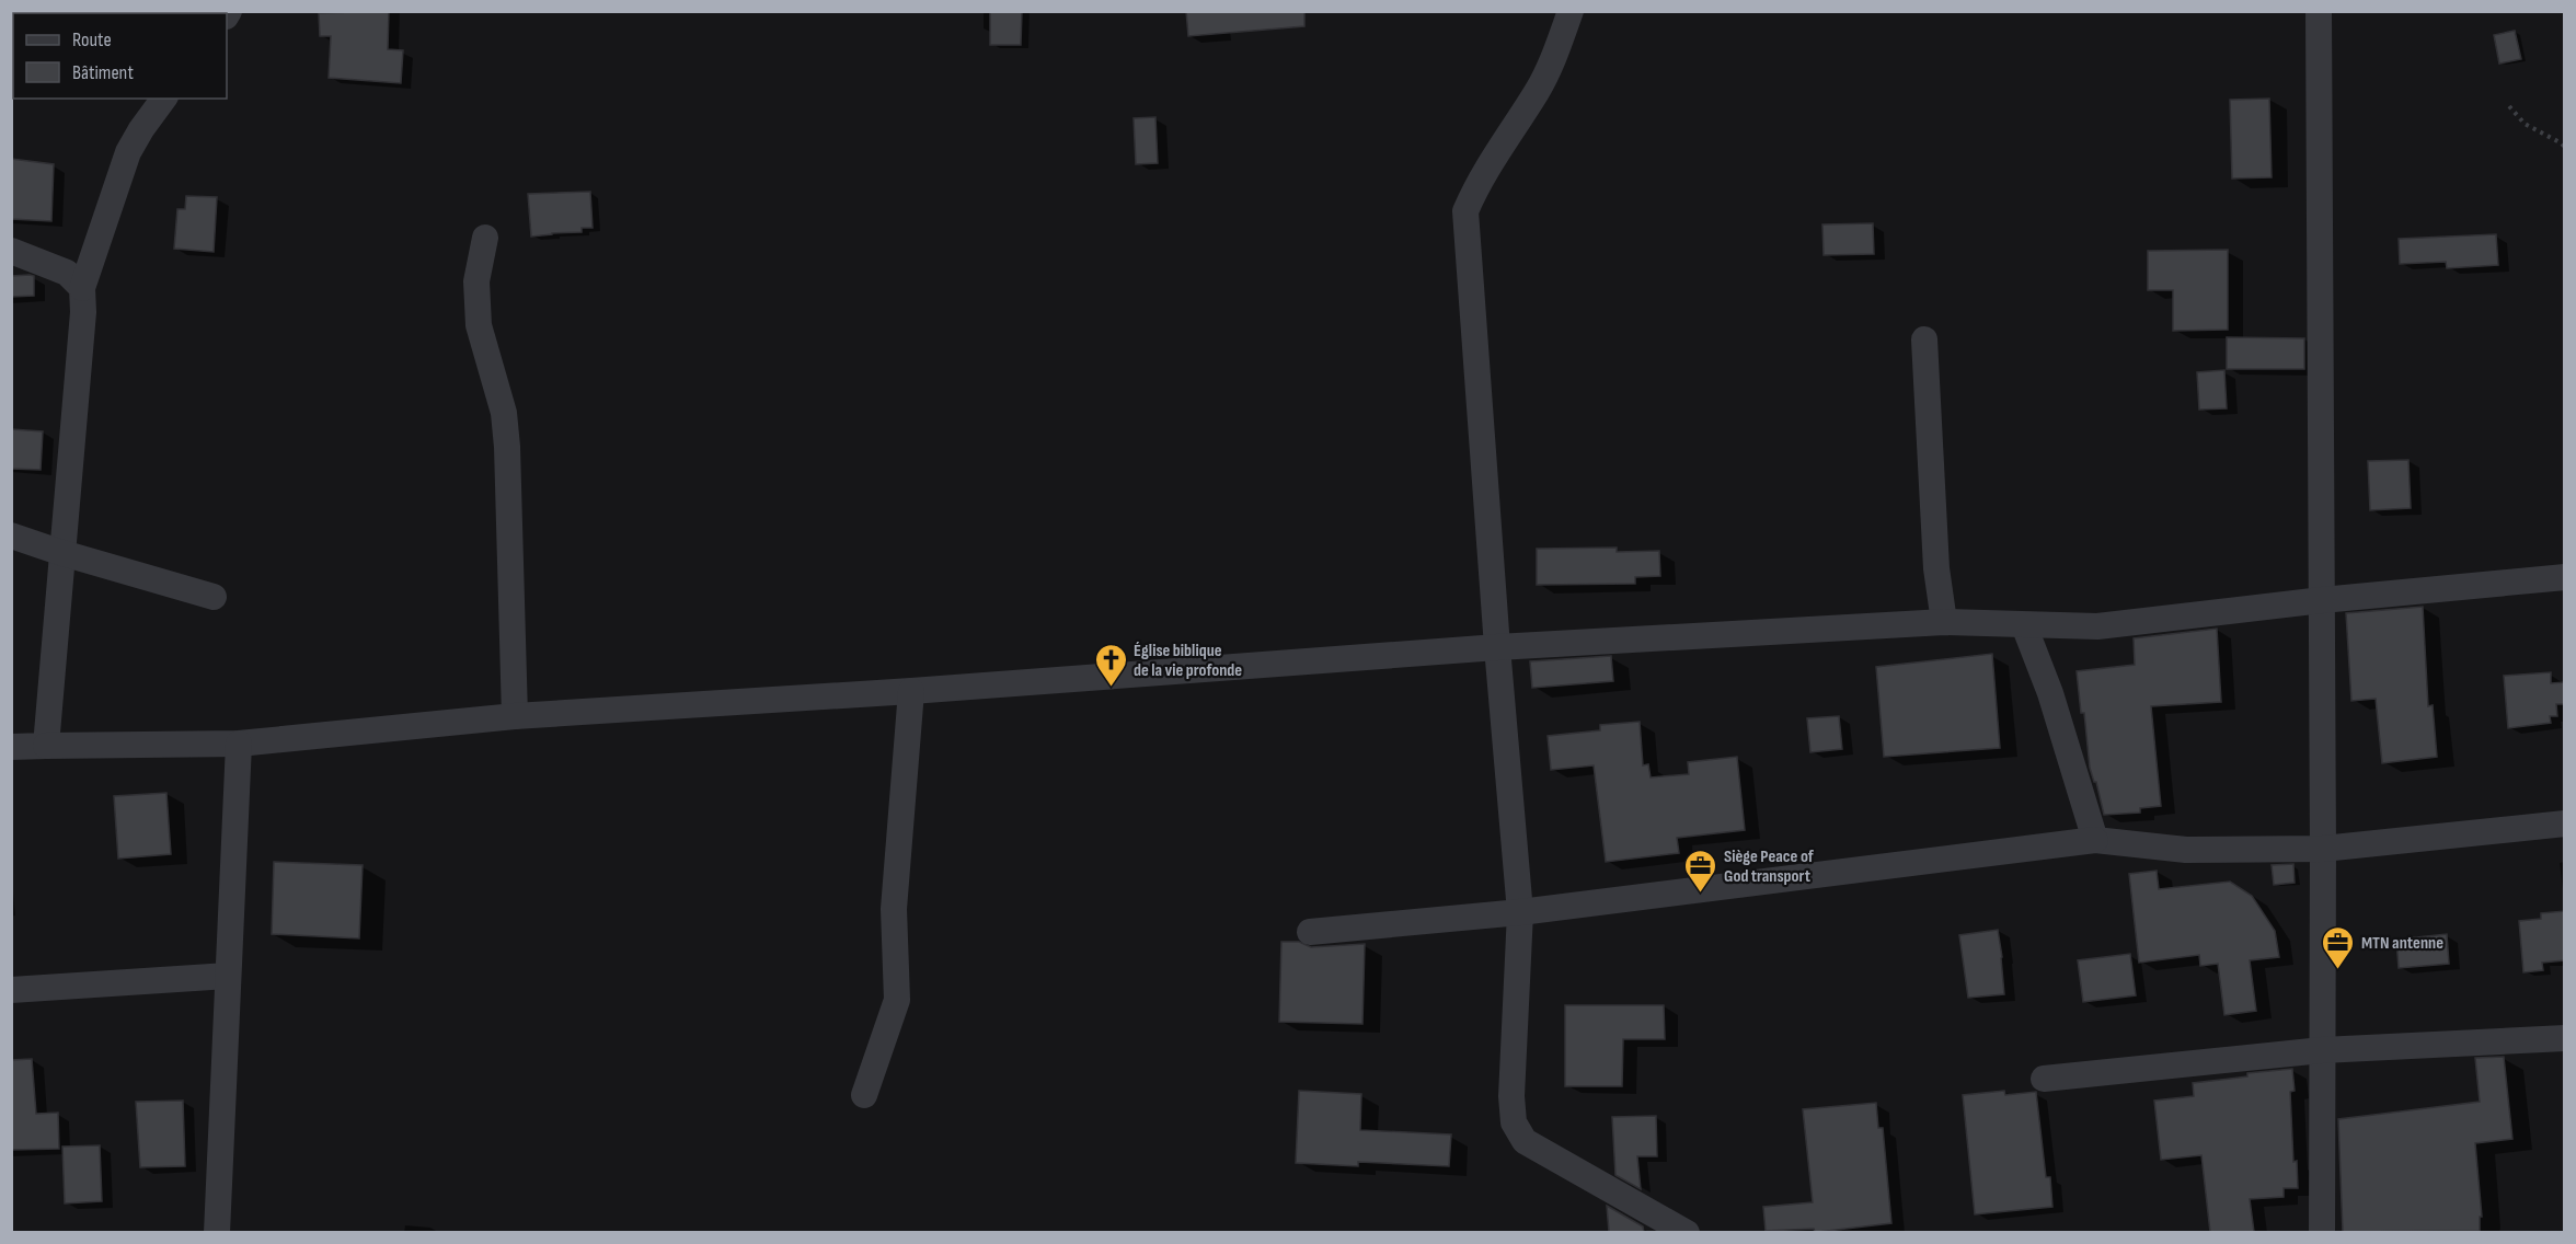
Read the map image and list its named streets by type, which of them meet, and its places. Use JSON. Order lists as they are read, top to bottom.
{
  "places": {
    "church": ["Église biblique de la vie profonde"],
    "office": ["Siège Peace of God transport", "MTN antenne"]
  },
  "legend": ["Route", "Bâtiment"]
}
